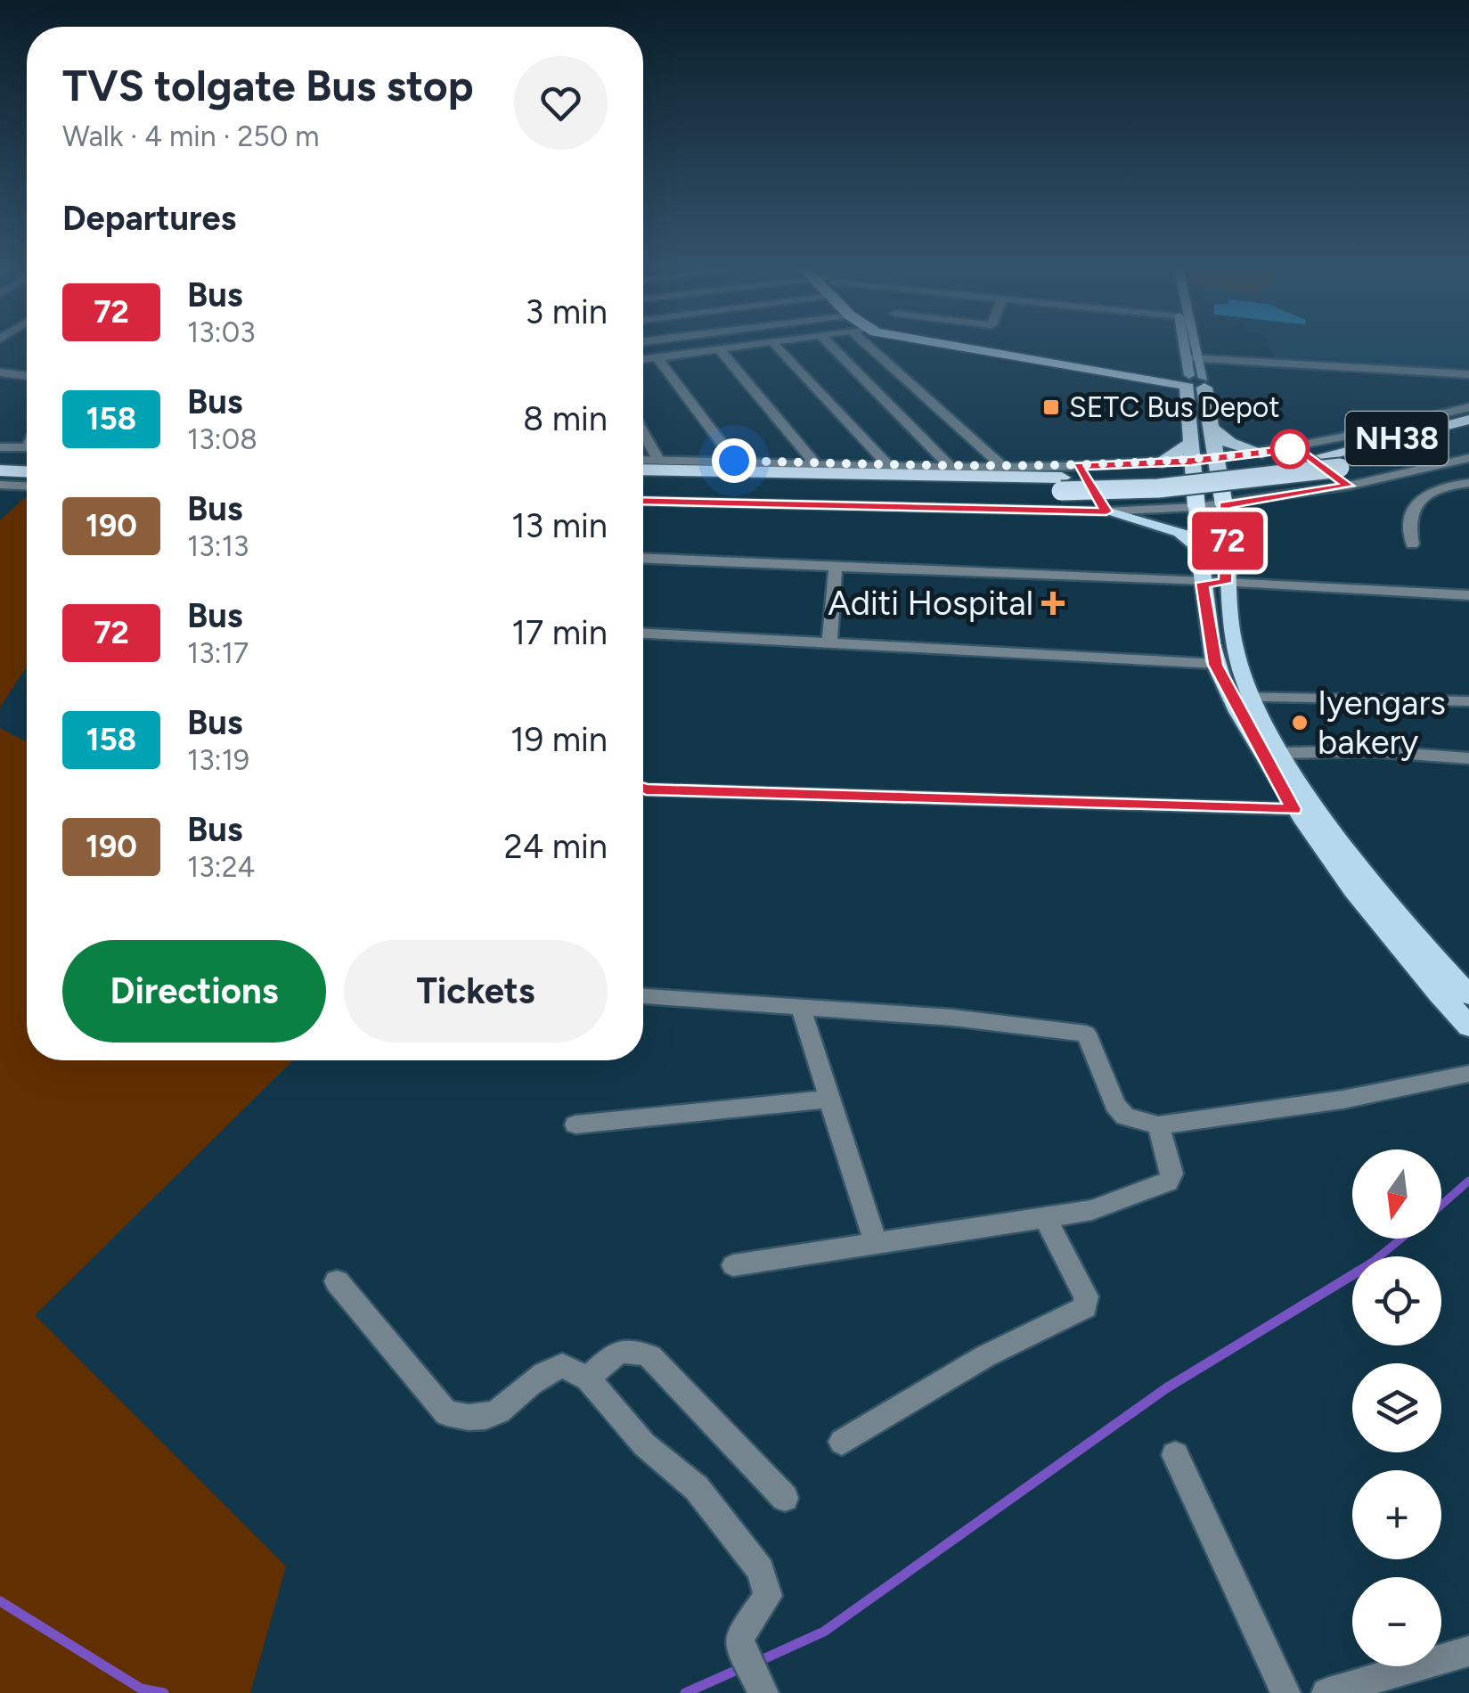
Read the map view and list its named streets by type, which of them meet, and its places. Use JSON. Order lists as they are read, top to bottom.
{
  "streets": {
    "highway": ["NH38"]
  },
  "places": {
    "transit": ["SETC Bus Depot"],
    "health": ["Aditi Hospital"],
    "other": ["Iyengars bakery"]
  },
  "lines": ["bus line 72"],
  "north": "bottom",
  "page": {
    "on_map": "72",
    "heading": [
      ["TVS tolgate Bus stop", "Walk · 4 min · 250 m"],
      "Departures"
    ],
    "list": [
      {
        "mark": "72",
        "name": "Bus",
        "note": "13:03",
        "value": "3 min"
      },
      {
        "mark": "158",
        "name": "Bus",
        "note": "13:08",
        "value": "8 min"
      },
      {
        "mark": "190",
        "name": "Bus",
        "note": "13:13",
        "value": "13 min"
      },
      {
        "mark": "72",
        "name": "Bus",
        "note": "13:17",
        "value": "17 min"
      },
      {
        "mark": "158",
        "name": "Bus",
        "note": "13:19",
        "value": "19 min"
      },
      {
        "mark": "190",
        "name": "Bus",
        "note": "13:24",
        "value": "24 min"
      }
    ],
    "buttons": ["Directions", "Tickets"],
    "map_buttons": ["+", "−"]
  }
}
